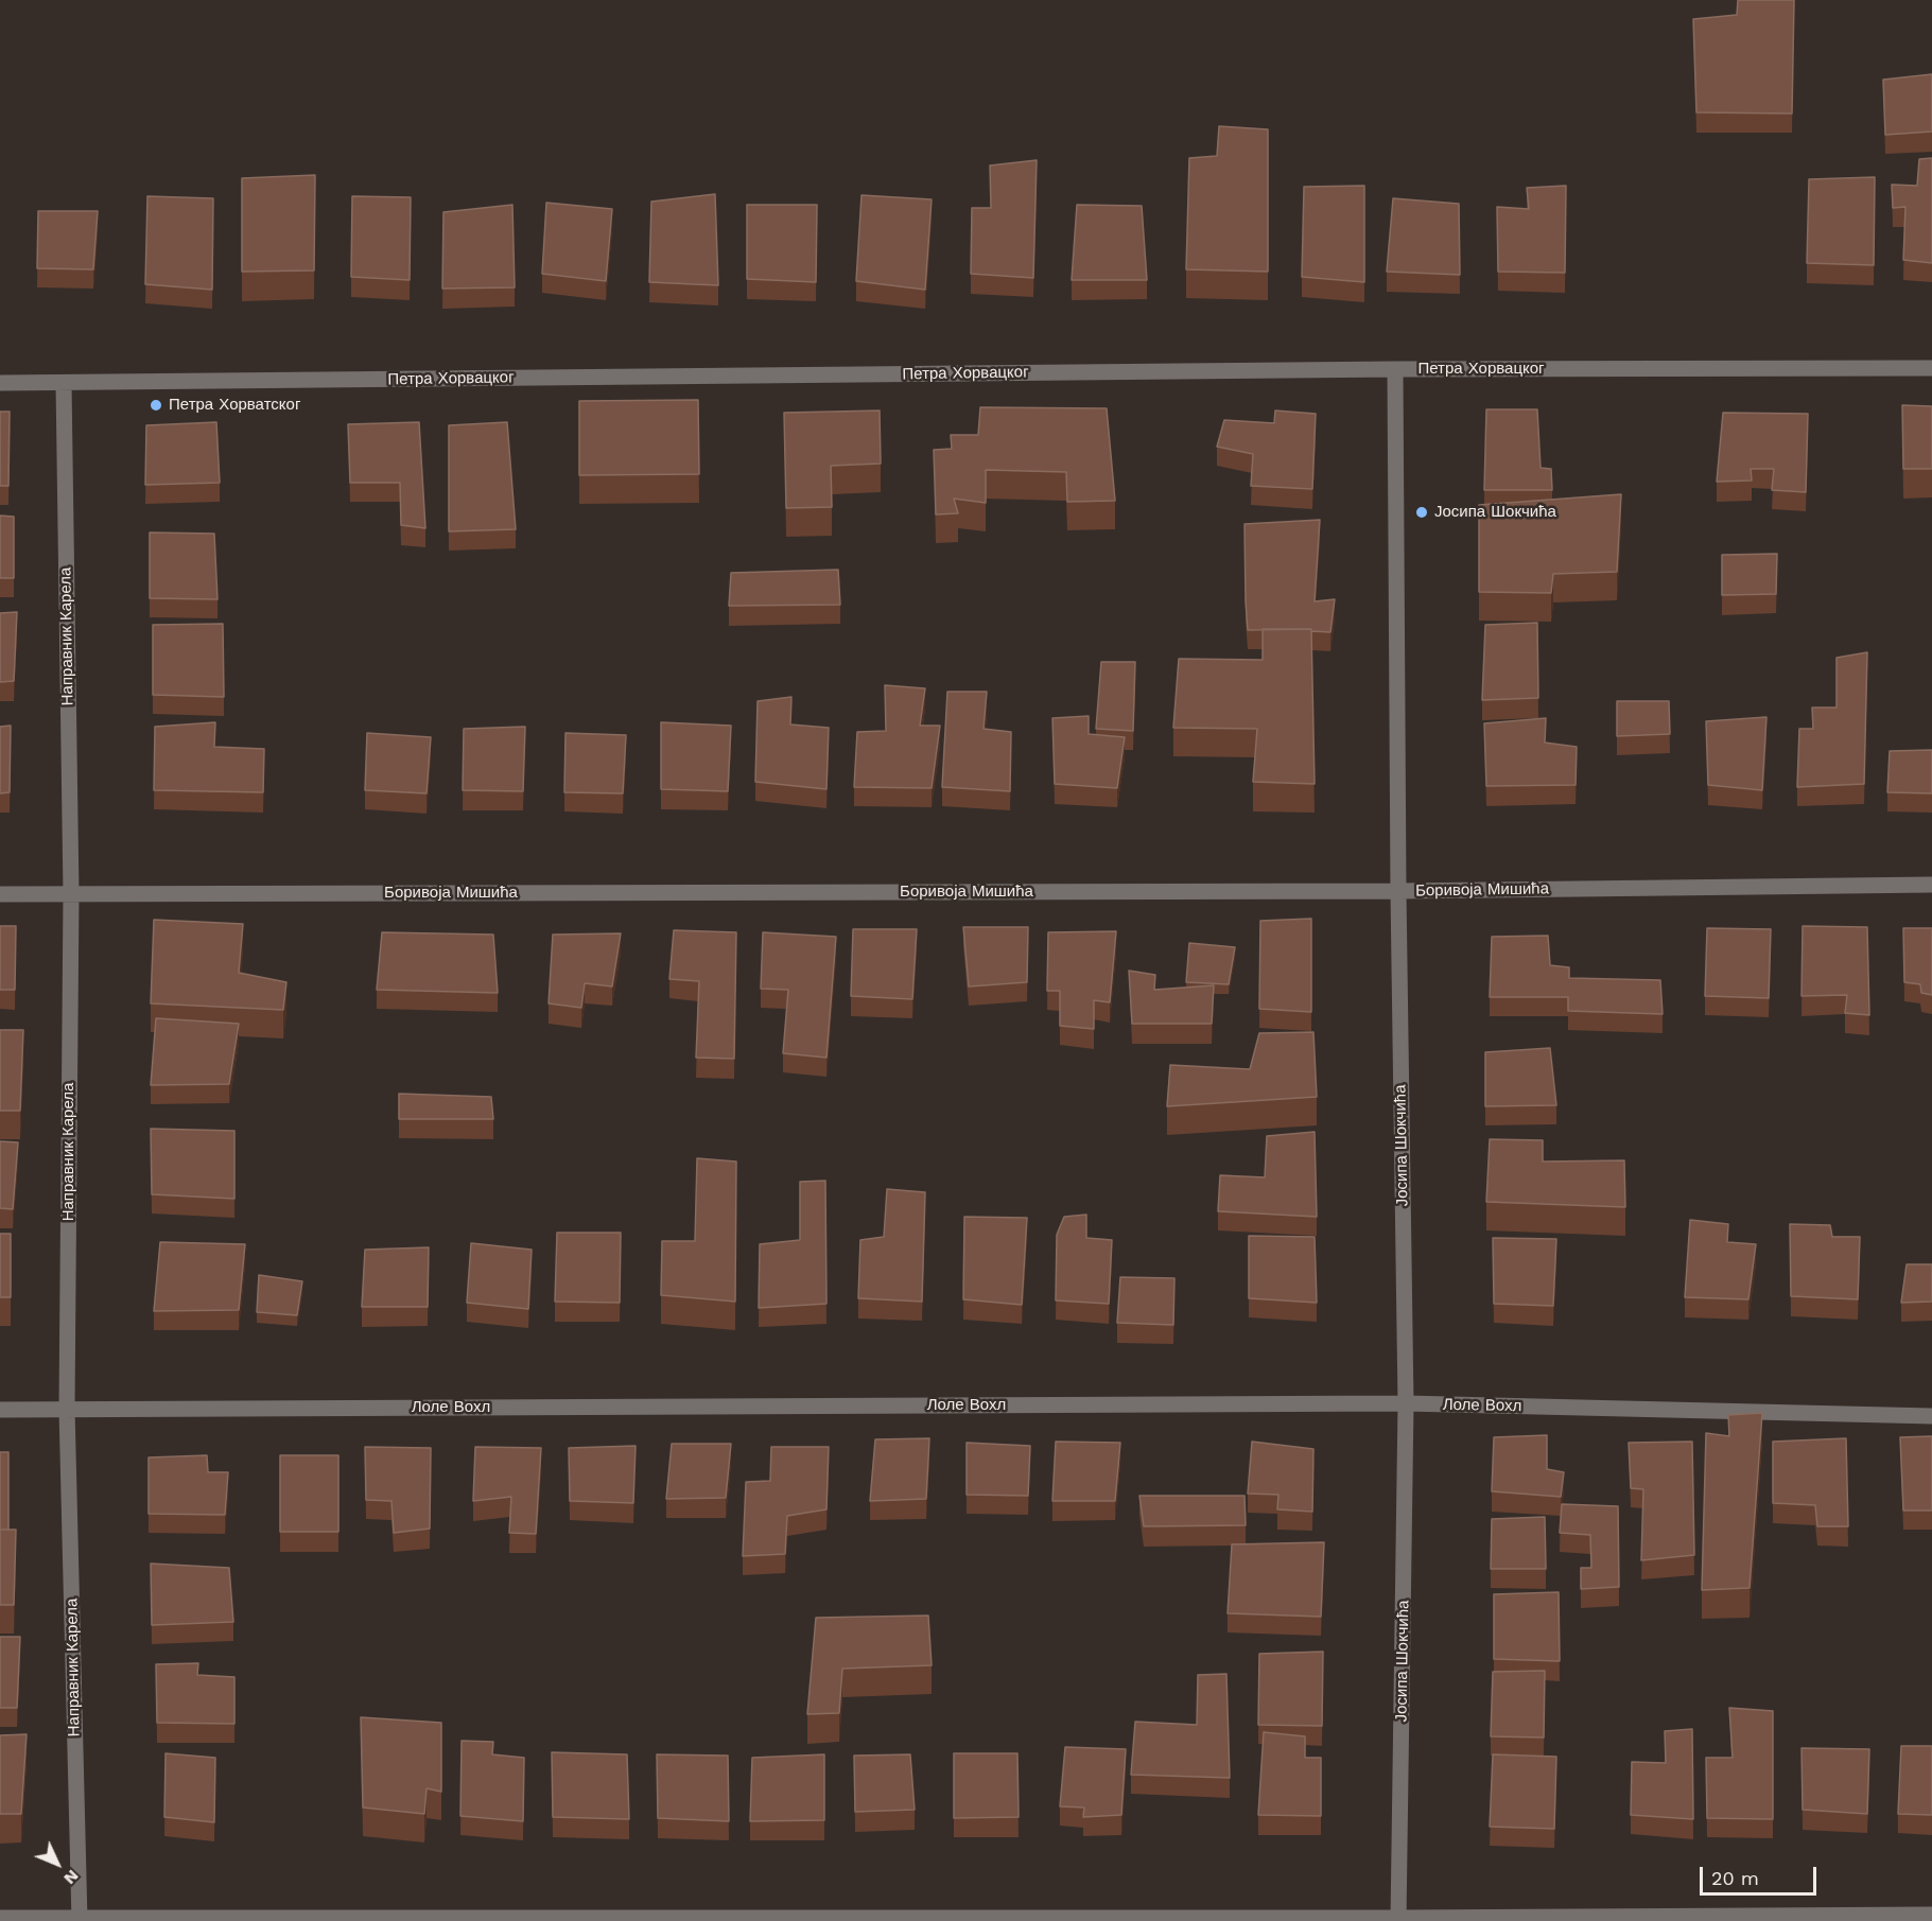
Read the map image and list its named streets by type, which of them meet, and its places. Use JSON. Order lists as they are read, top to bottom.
{
  "streets": {
    "street": [
      "Петра Хорвацког",
      "Направник Карела",
      "Боривоја Мишића",
      "Јосипа Шокчића",
      "Лоле Вохл"
    ]
  },
  "crossings": [
    ["Петра Хорвацког", "Направник Карела"],
    ["Петра Хорвацког", "Јосипа Шокчића"],
    ["Направник Карела", "Боривоја Мишића"],
    ["Направник Карела", "Лоле Вохл"],
    ["Боривоја Мишића", "Јосипа Шокчића"],
    ["Јосипа Шокчића", "Лоле Вохл"]
  ],
  "places": ["Петра Хорватског", "Јосипа Шокчића"],
  "scale_bar": "20 m",
  "north": "bottom right"
}
